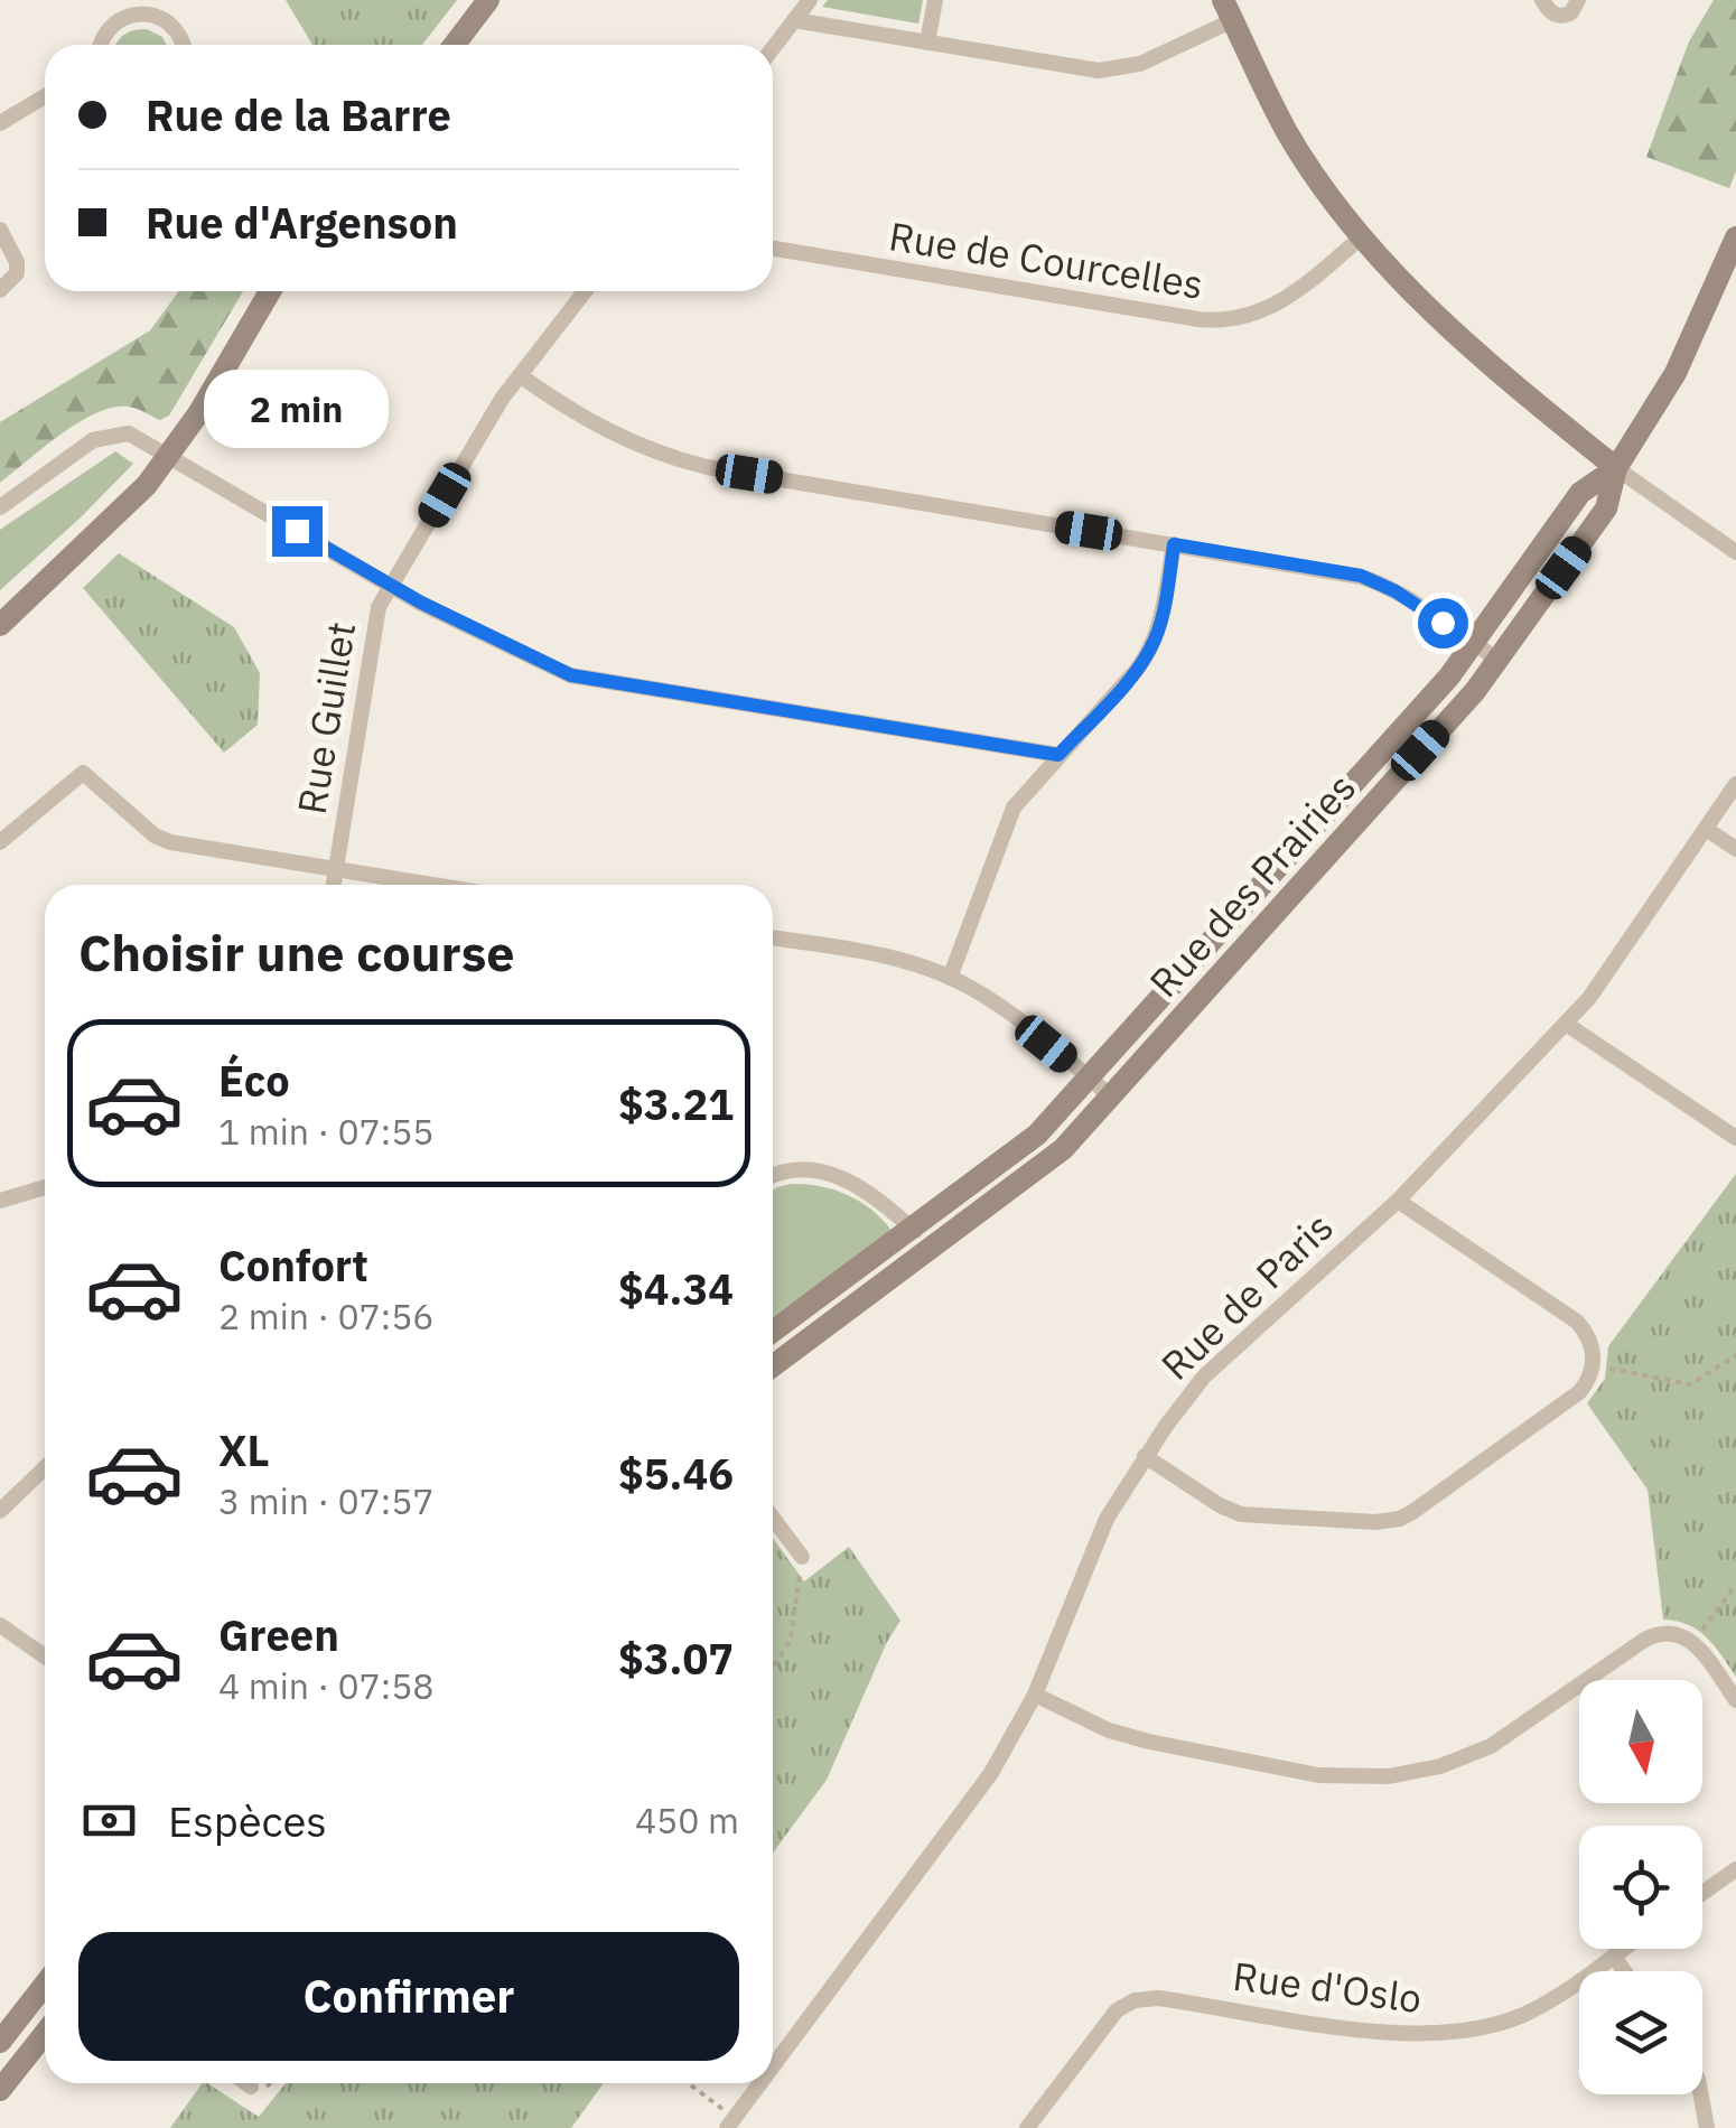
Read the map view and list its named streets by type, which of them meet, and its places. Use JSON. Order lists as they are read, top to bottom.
{
  "streets": {
    "street": [
      "Rue de Courcelles",
      "Rue Guillet",
      "Rue des Prairies",
      "Rue de Paris",
      "Rue d'Oslo"
    ]
  },
  "north": "bottom",
  "page": {
    "banner": ["Rue de la Barre", "Rue d'Argenson"],
    "bubble": "2 min",
    "heading": "Choisir une course",
    "list": [
      {
        "name": "Éco",
        "note": "1 min · 07:55",
        "value": "$3.21"
      },
      {
        "name": "Confort",
        "note": "2 min · 07:56",
        "value": "$4.34"
      },
      {
        "name": "XL",
        "note": "3 min · 07:57",
        "value": "$5.46"
      },
      {
        "name": "Green",
        "note": "4 min · 07:58",
        "value": "$3.07"
      }
    ],
    "pay": ["Espèces", "450 m"],
    "buttons": "Confirmer"
  }
}
